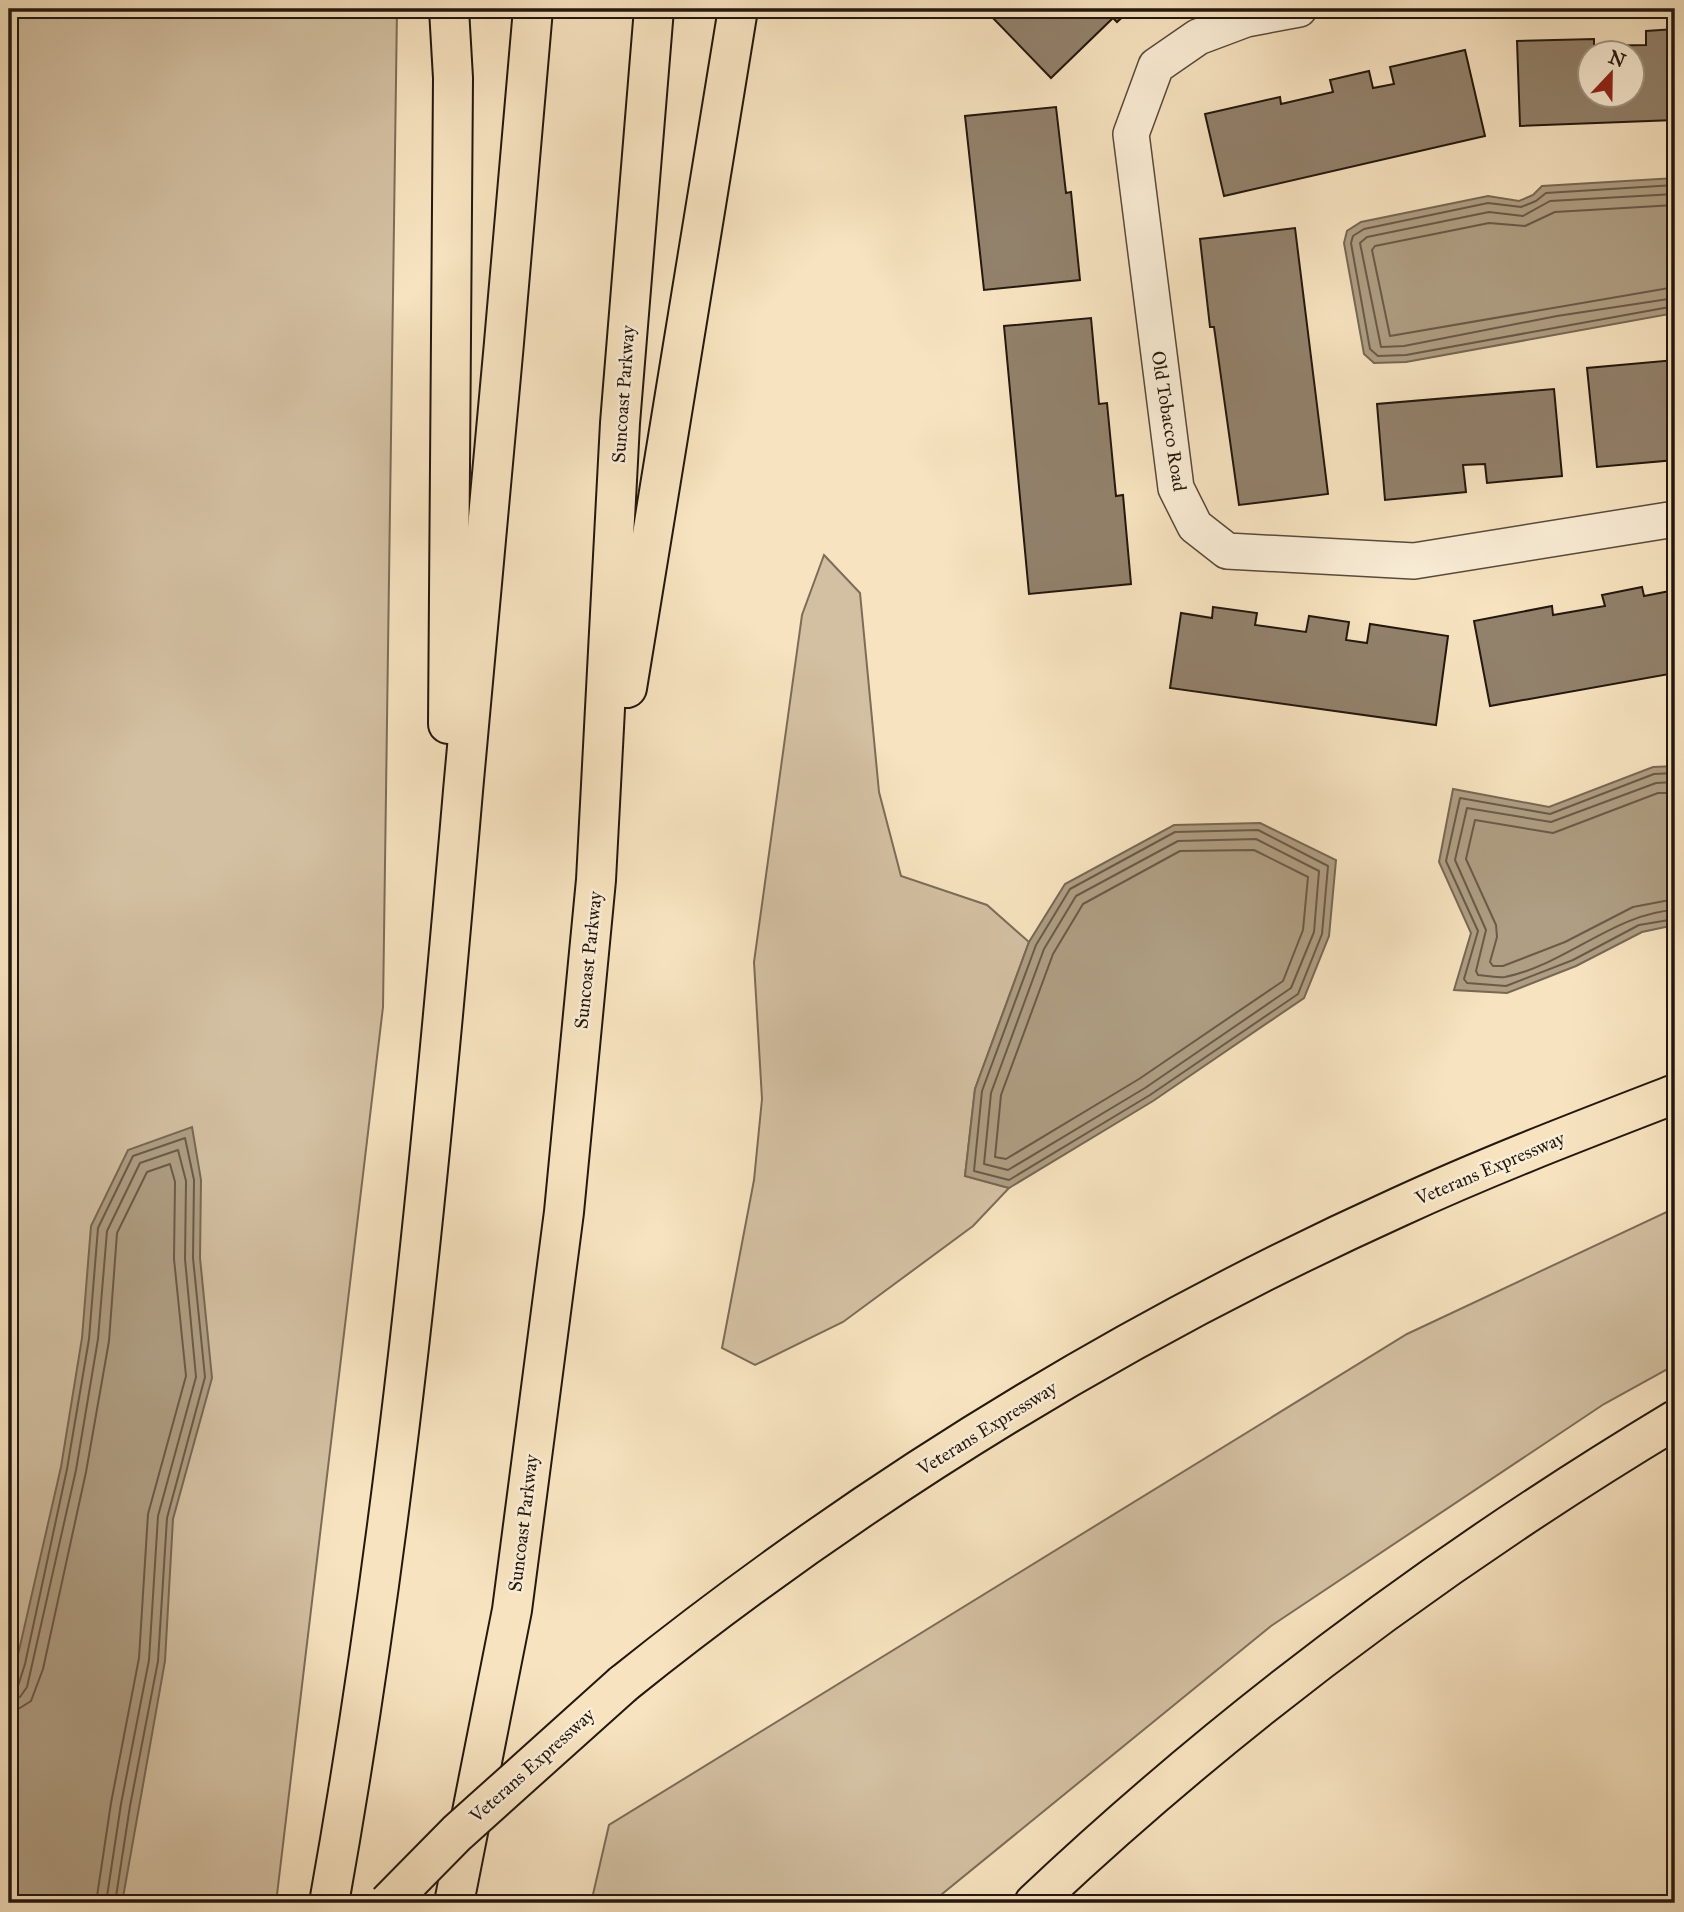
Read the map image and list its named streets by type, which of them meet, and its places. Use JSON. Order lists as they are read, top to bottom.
{
  "streets": {
    "highway": ["Suncoast Parkway", "Veterans Expressway"],
    "street": ["Old Tobacco Road"]
  },
  "north": "top"
}
